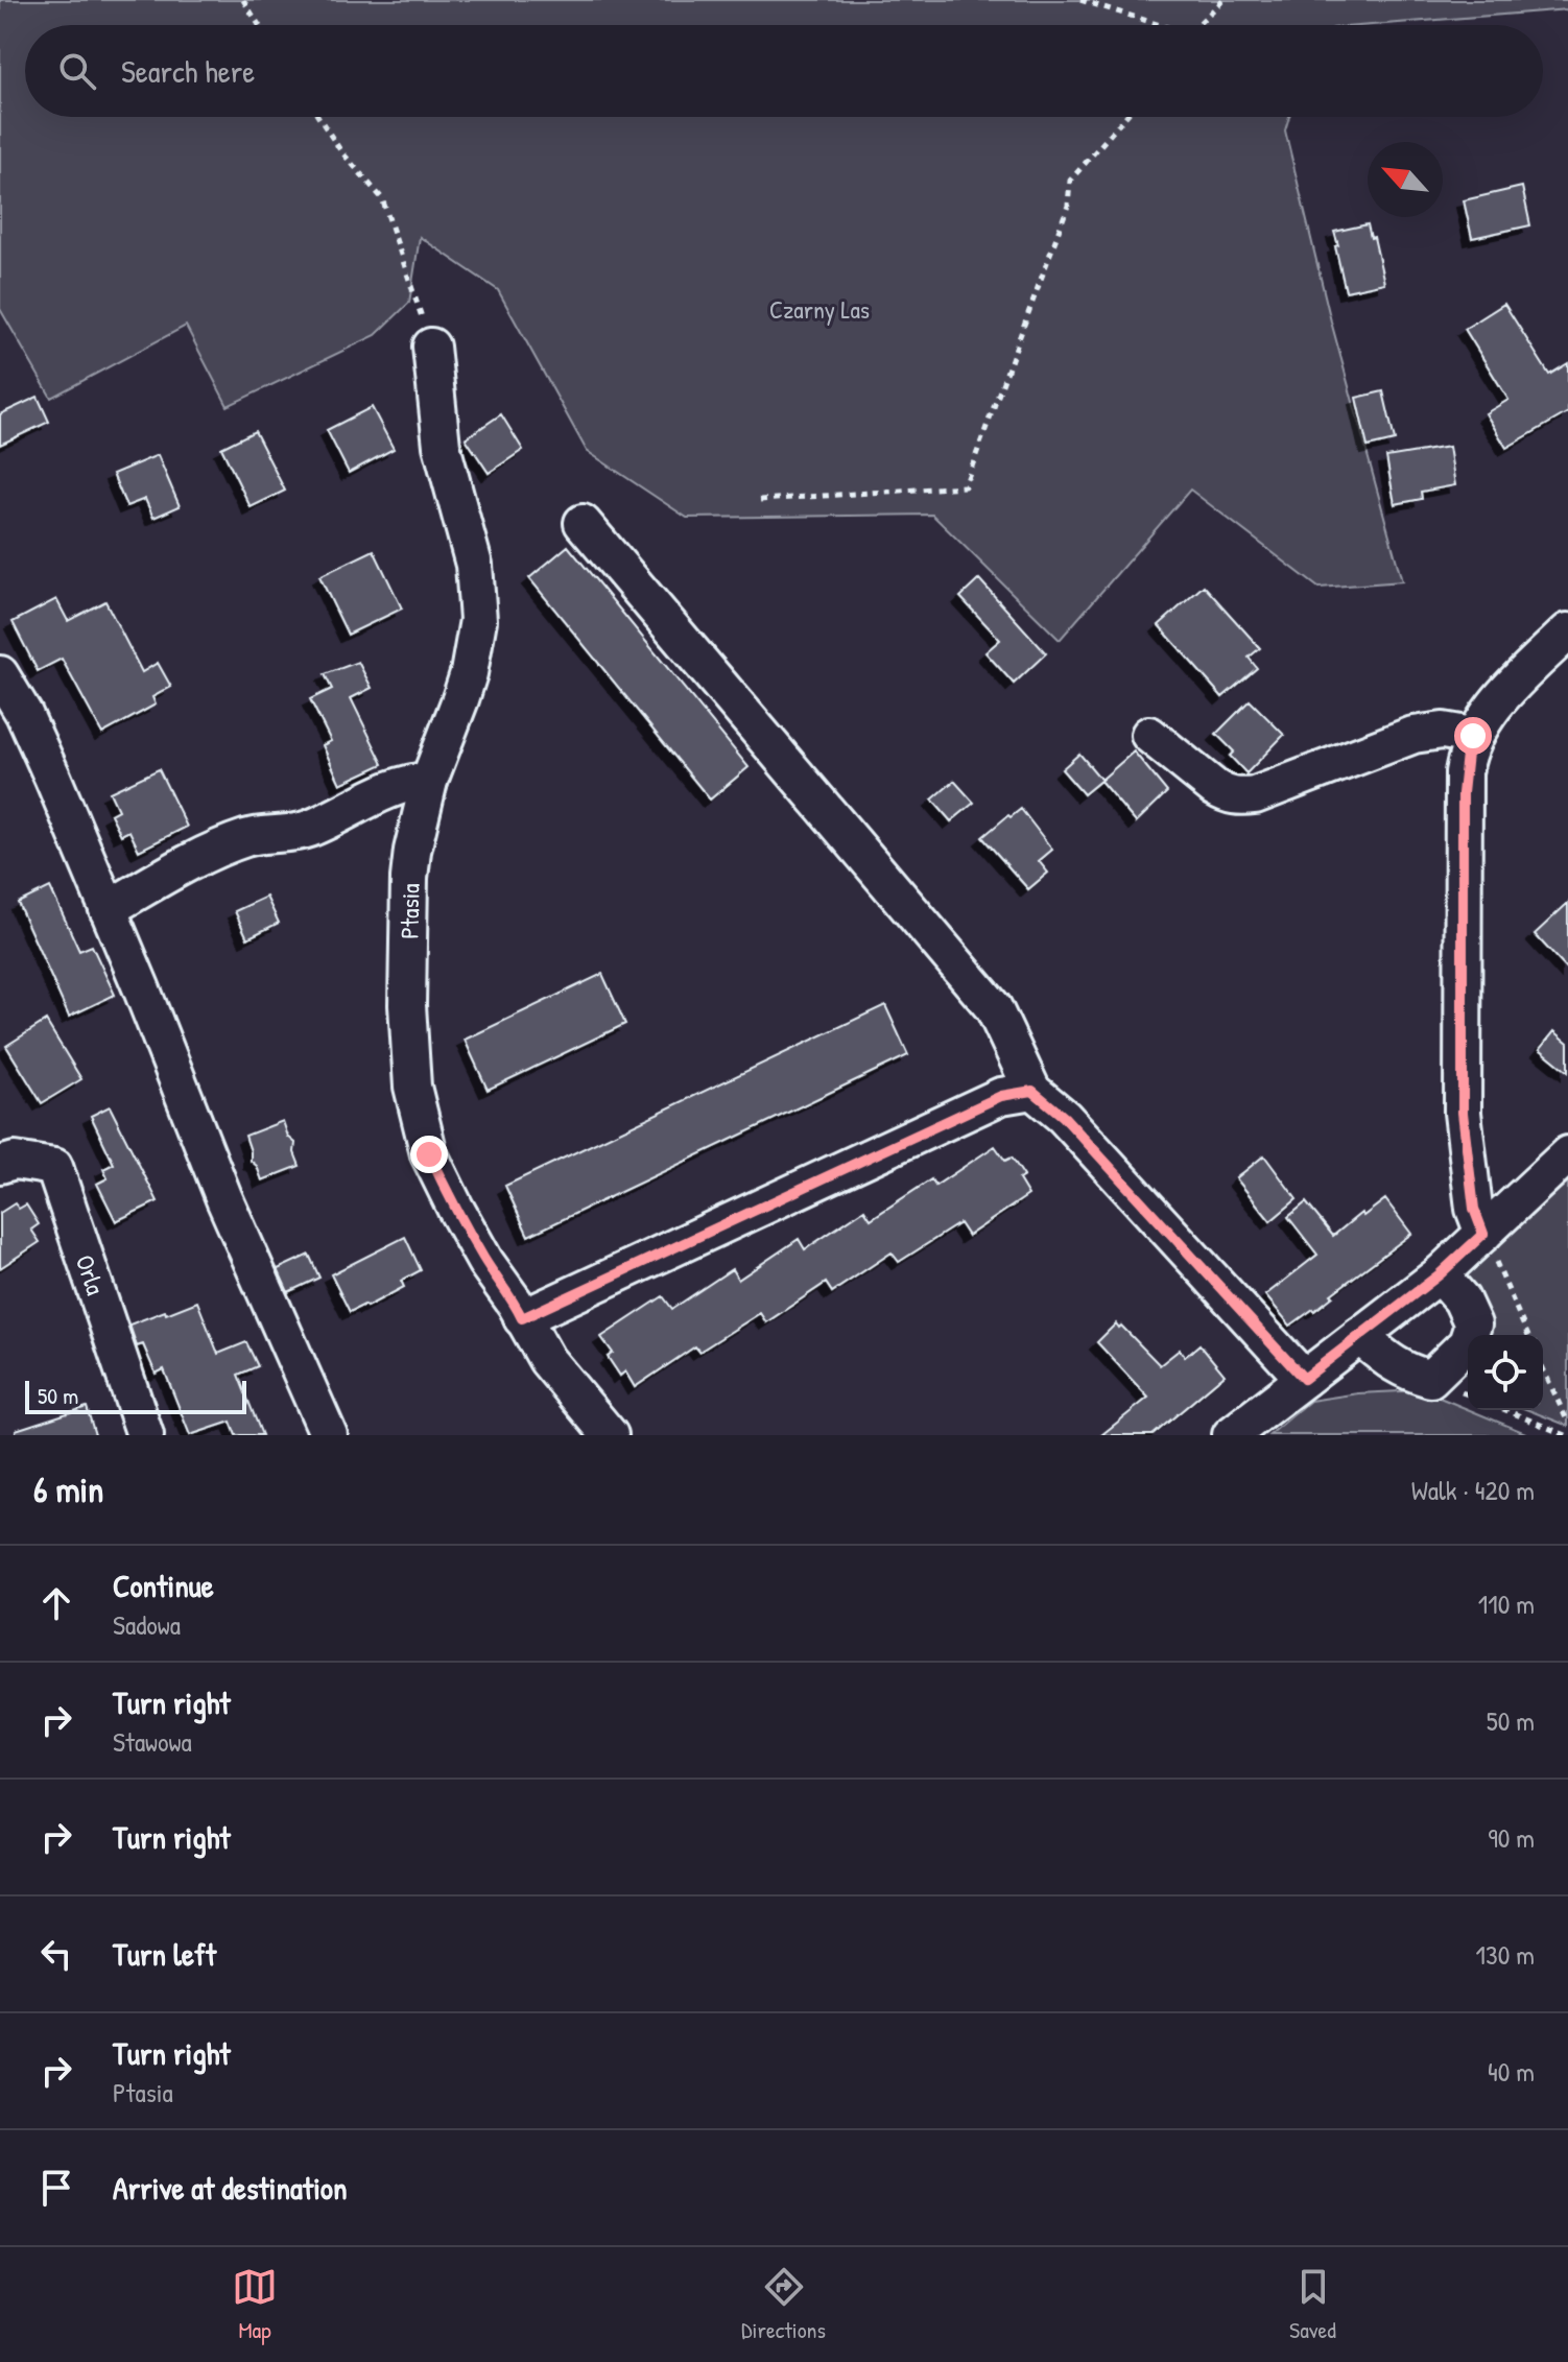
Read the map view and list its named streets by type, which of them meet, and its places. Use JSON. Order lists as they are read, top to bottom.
{
  "streets": {
    "street": ["Ptasia", "Orla"]
  },
  "parks": ["Czarny Las"],
  "scale_bar": "50 m",
  "north": "top left",
  "page": {
    "search": "Search here",
    "scale": "50 m",
    "heading": ["6 min", "Walk · 420 m"],
    "list": [
      ["Continue", "Sadowa", "110 m"],
      ["Turn right", "Stawowa", "50 m"],
      ["Turn right", "90 m"],
      ["Turn left", "130 m"],
      ["Turn right", "Ptasia", "40 m"],
      "Arrive at destination"
    ],
    "nav": ["Map", "Directions", "Saved"]
  }
}
